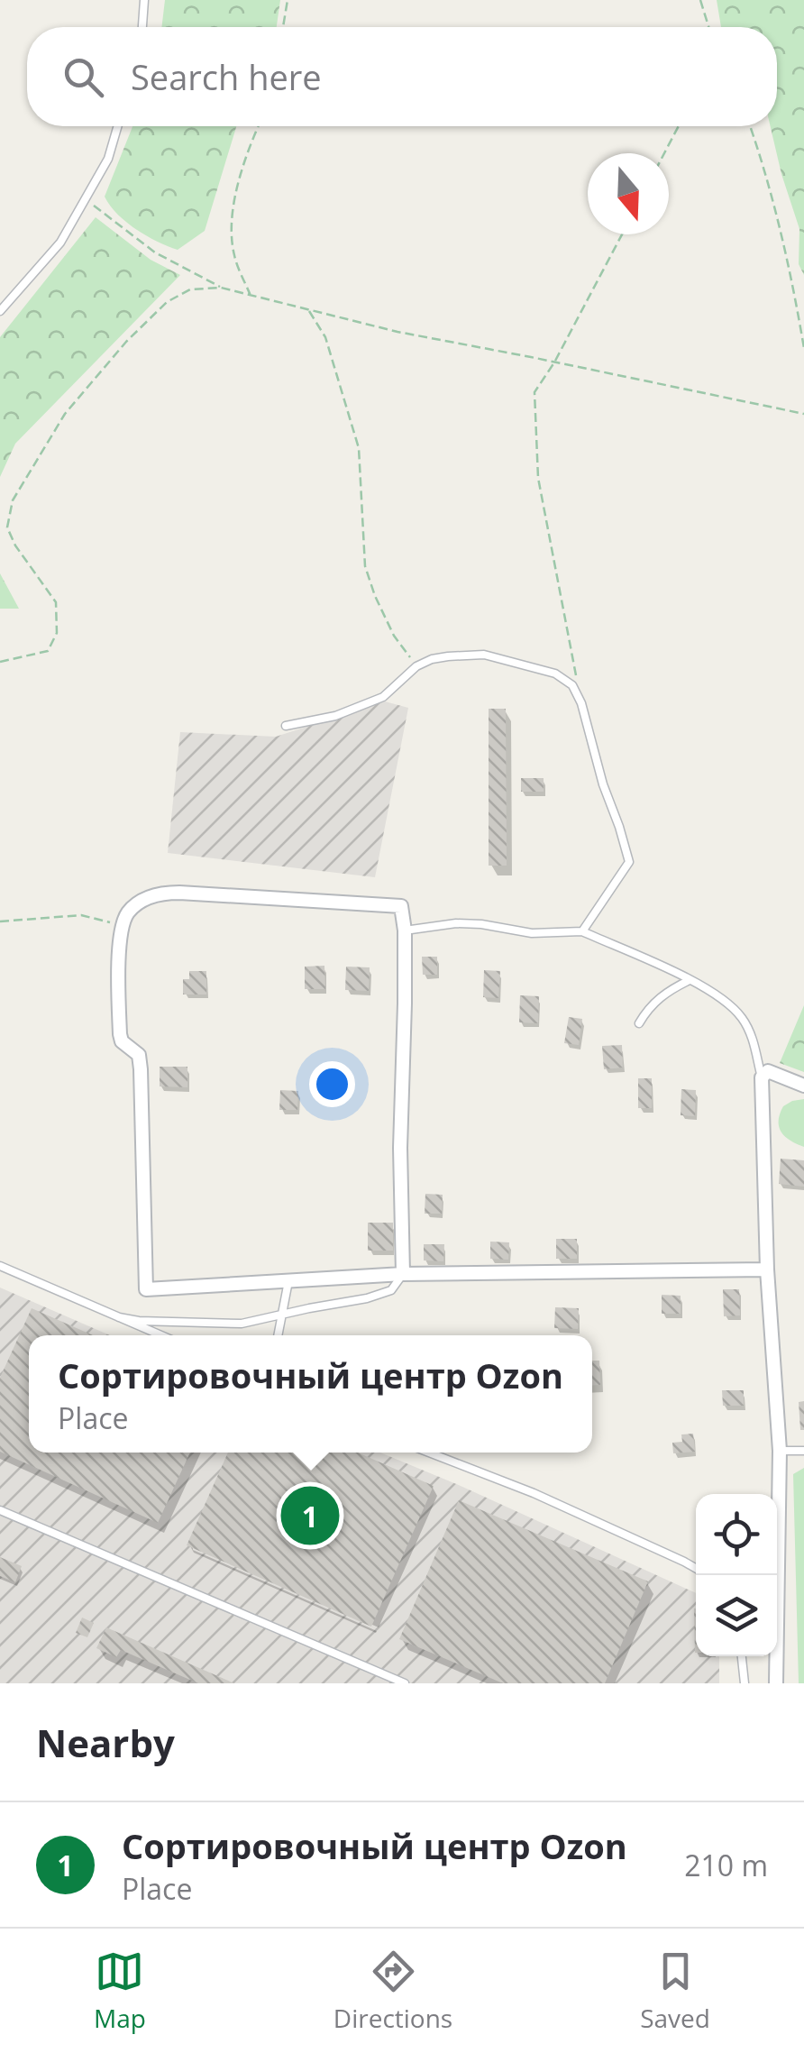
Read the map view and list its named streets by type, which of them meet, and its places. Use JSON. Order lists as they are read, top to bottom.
{
  "north": "bottom",
  "page": {
    "search": "Search here",
    "popup": ["Сортировочный центр Ozon", "Place"],
    "pins": "1",
    "heading": "Nearby",
    "list": [
      {
        "mark": "1",
        "name": "Сортировочный центр Ozon",
        "note": "Place",
        "value": "210 m"
      }
    ],
    "nav": ["Map", "Directions", "Saved"]
  }
}
